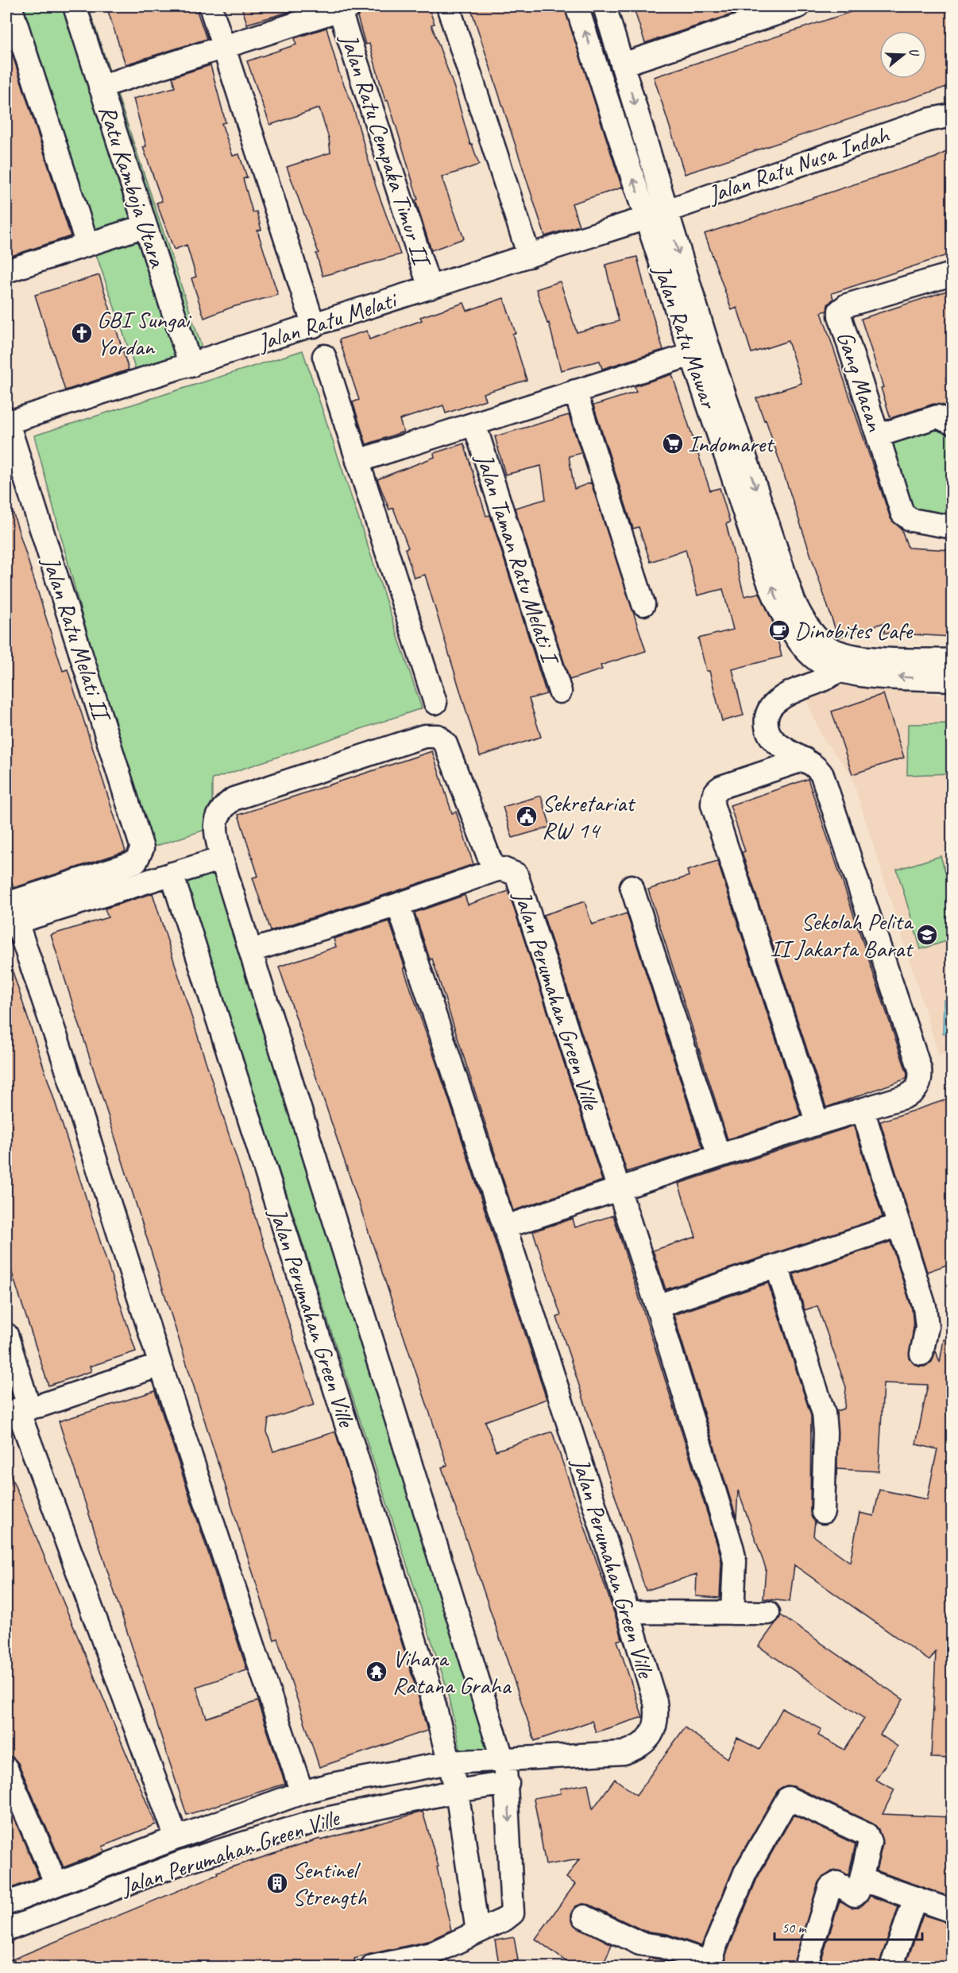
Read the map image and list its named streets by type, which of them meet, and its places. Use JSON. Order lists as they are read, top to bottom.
{
  "streets": {
    "street": [
      "Jalan Ratu Cempaka Timur II",
      "Jalan Ratu Nusa Indah",
      "Ratu Kamboja Utara",
      "Jalan Ratu Melati",
      "Jalan Ratu Mawar",
      "Gang Macan",
      "Jalan Taman Ratu Melati I",
      "Jalan Ratu Melati II",
      "Jalan Perumahan Green Ville"
    ]
  },
  "crossings": [
    ["Jalan Ratu Cempaka Timur II", "Jalan Ratu Melati"],
    ["Jalan Ratu Nusa Indah", "Jalan Ratu Melati"],
    ["Jalan Ratu Nusa Indah", "Jalan Ratu Mawar"],
    ["Ratu Kamboja Utara", "Jalan Ratu Melati"],
    ["Jalan Ratu Melati", "Jalan Ratu Mawar"],
    ["Jalan Ratu Melati", "Jalan Ratu Melati II"],
    ["Jalan Ratu Mawar", "Jalan Taman Ratu Melati I"],
    ["Jalan Ratu Melati II", "Jalan Perumahan Green Ville"]
  ],
  "places": {
    "church": ["GBI Sungai Yordan"],
    "supermarket": ["Indomaret"],
    "cafe": ["Dinobites Cafe"],
    "public building": ["Sekretariat RW 14"],
    "school or university": ["Sekolah Pelita II Jakarta Barat"],
    "temple": ["Vihara Ratana Graha"],
    "building": ["Sentinel Strength"]
  },
  "scale_bar": "50 m",
  "north": "right"
}
